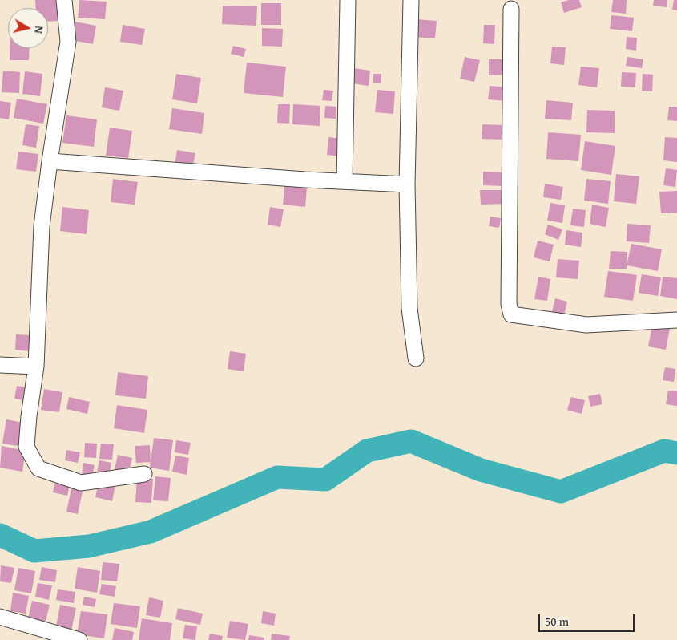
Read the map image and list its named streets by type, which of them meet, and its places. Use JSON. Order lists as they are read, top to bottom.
{
  "scale_bar": "50 m",
  "north": "right"
}
